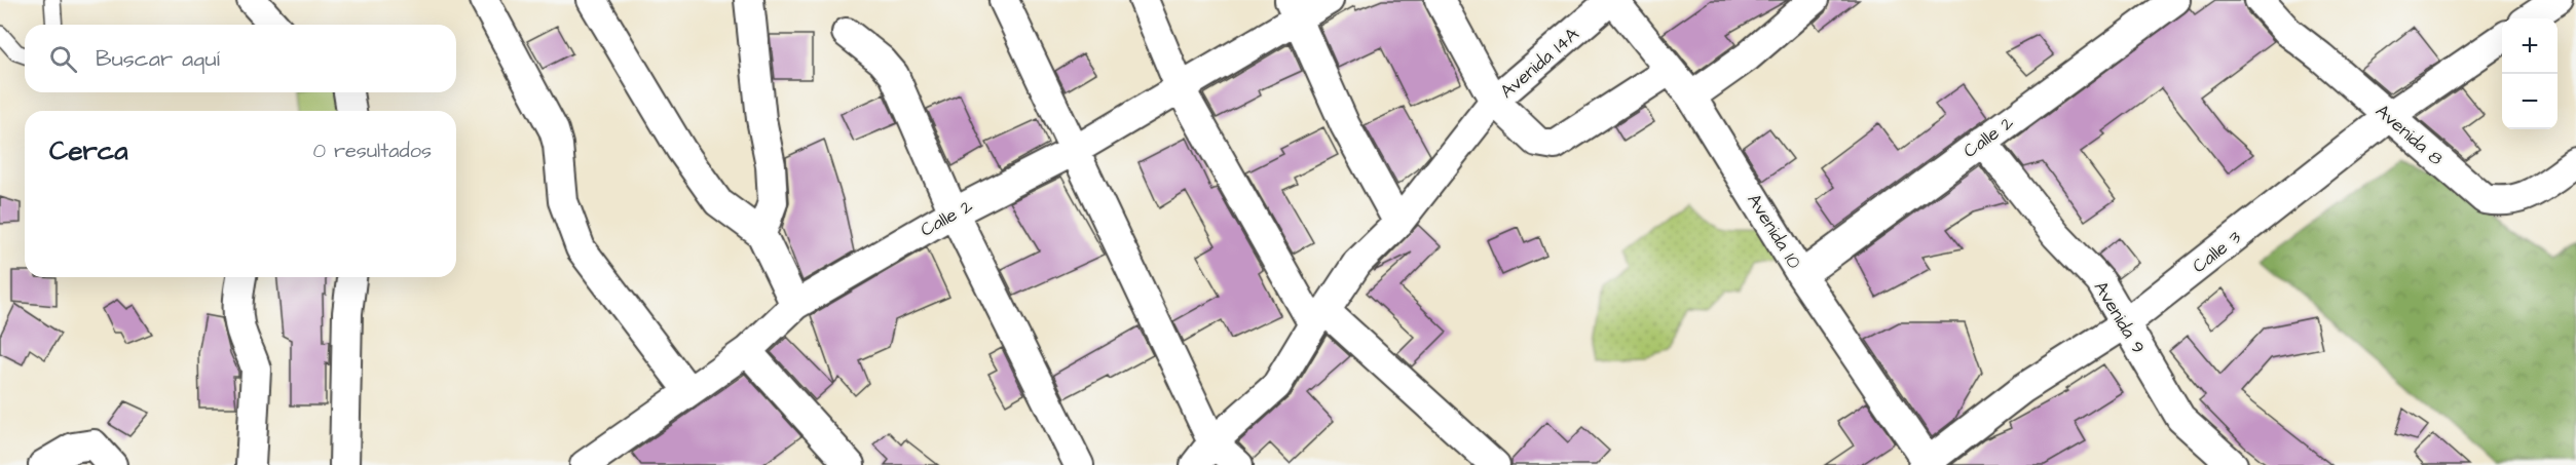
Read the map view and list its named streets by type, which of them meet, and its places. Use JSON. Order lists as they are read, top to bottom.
{
  "streets": {
    "street": [
      "Avenida 14A",
      "Avenida 8",
      "Calle 2",
      "Avenida 10",
      "Calle 3",
      "Avenida 9"
    ]
  },
  "crossings": [
    ["Avenida 14A", "Avenida 10"],
    ["Avenida 8", "Calle 3"],
    ["Calle 2", "Avenida 10"],
    ["Calle 2", "Avenida 9"],
    ["Avenida 10", "Calle 3"],
    ["Calle 3", "Avenida 9"]
  ],
  "page": {
    "map_buttons": ["+", "−"],
    "search": "Buscar aquí",
    "heading": ["Cerca", "0 resultados"]
  }
}
